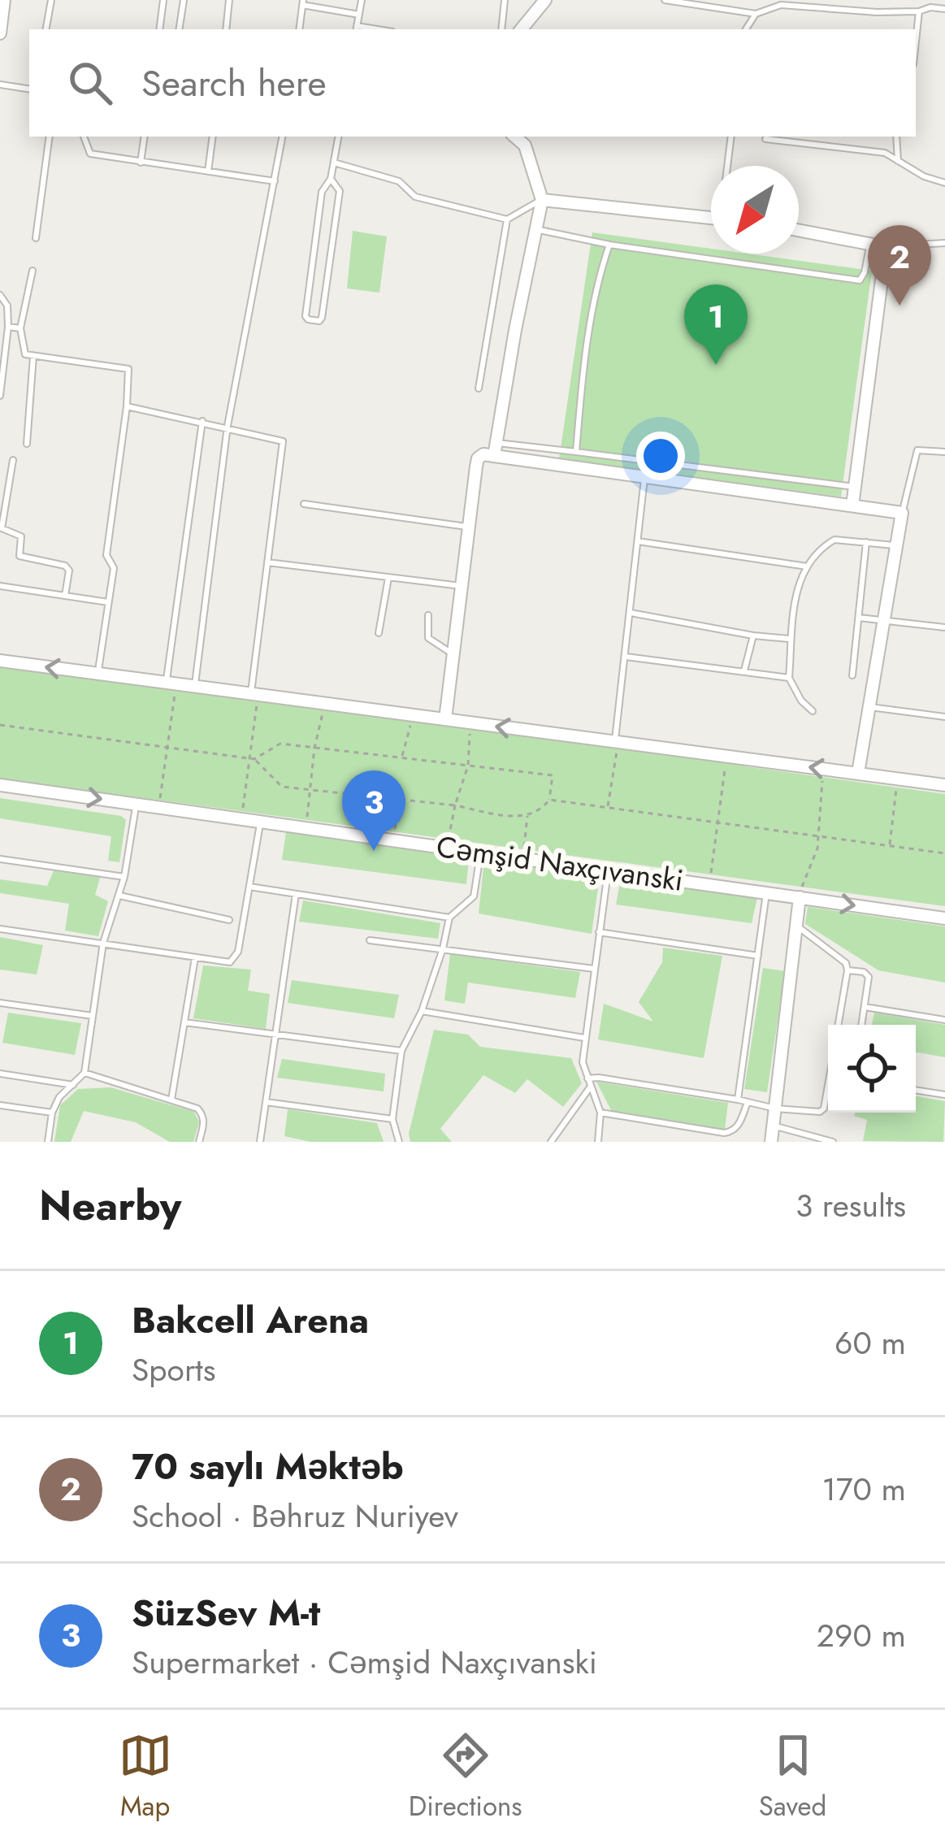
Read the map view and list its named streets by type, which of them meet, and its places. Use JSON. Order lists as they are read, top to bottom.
{
  "streets": {
    "street": ["Cəmşid Naxçıvanski"]
  },
  "north": "bottom left",
  "page": {
    "search": "Search here",
    "pins": ["2", "1", "3"],
    "heading": ["Nearby", "3 results"],
    "list": [
      {
        "mark": "1",
        "name": "Bakcell Arena",
        "note": "Sports",
        "value": "60 m"
      },
      {
        "mark": "2",
        "name": "70 saylı Məktəb",
        "note": "School · Bəhruz Nuriyev",
        "value": "170 m"
      },
      {
        "mark": "3",
        "name": "SüzSev M-t",
        "note": "Supermarket · Cəmşid Naxçıvanski",
        "value": "290 m"
      }
    ],
    "nav": ["Map", "Directions", "Saved"]
  }
}
